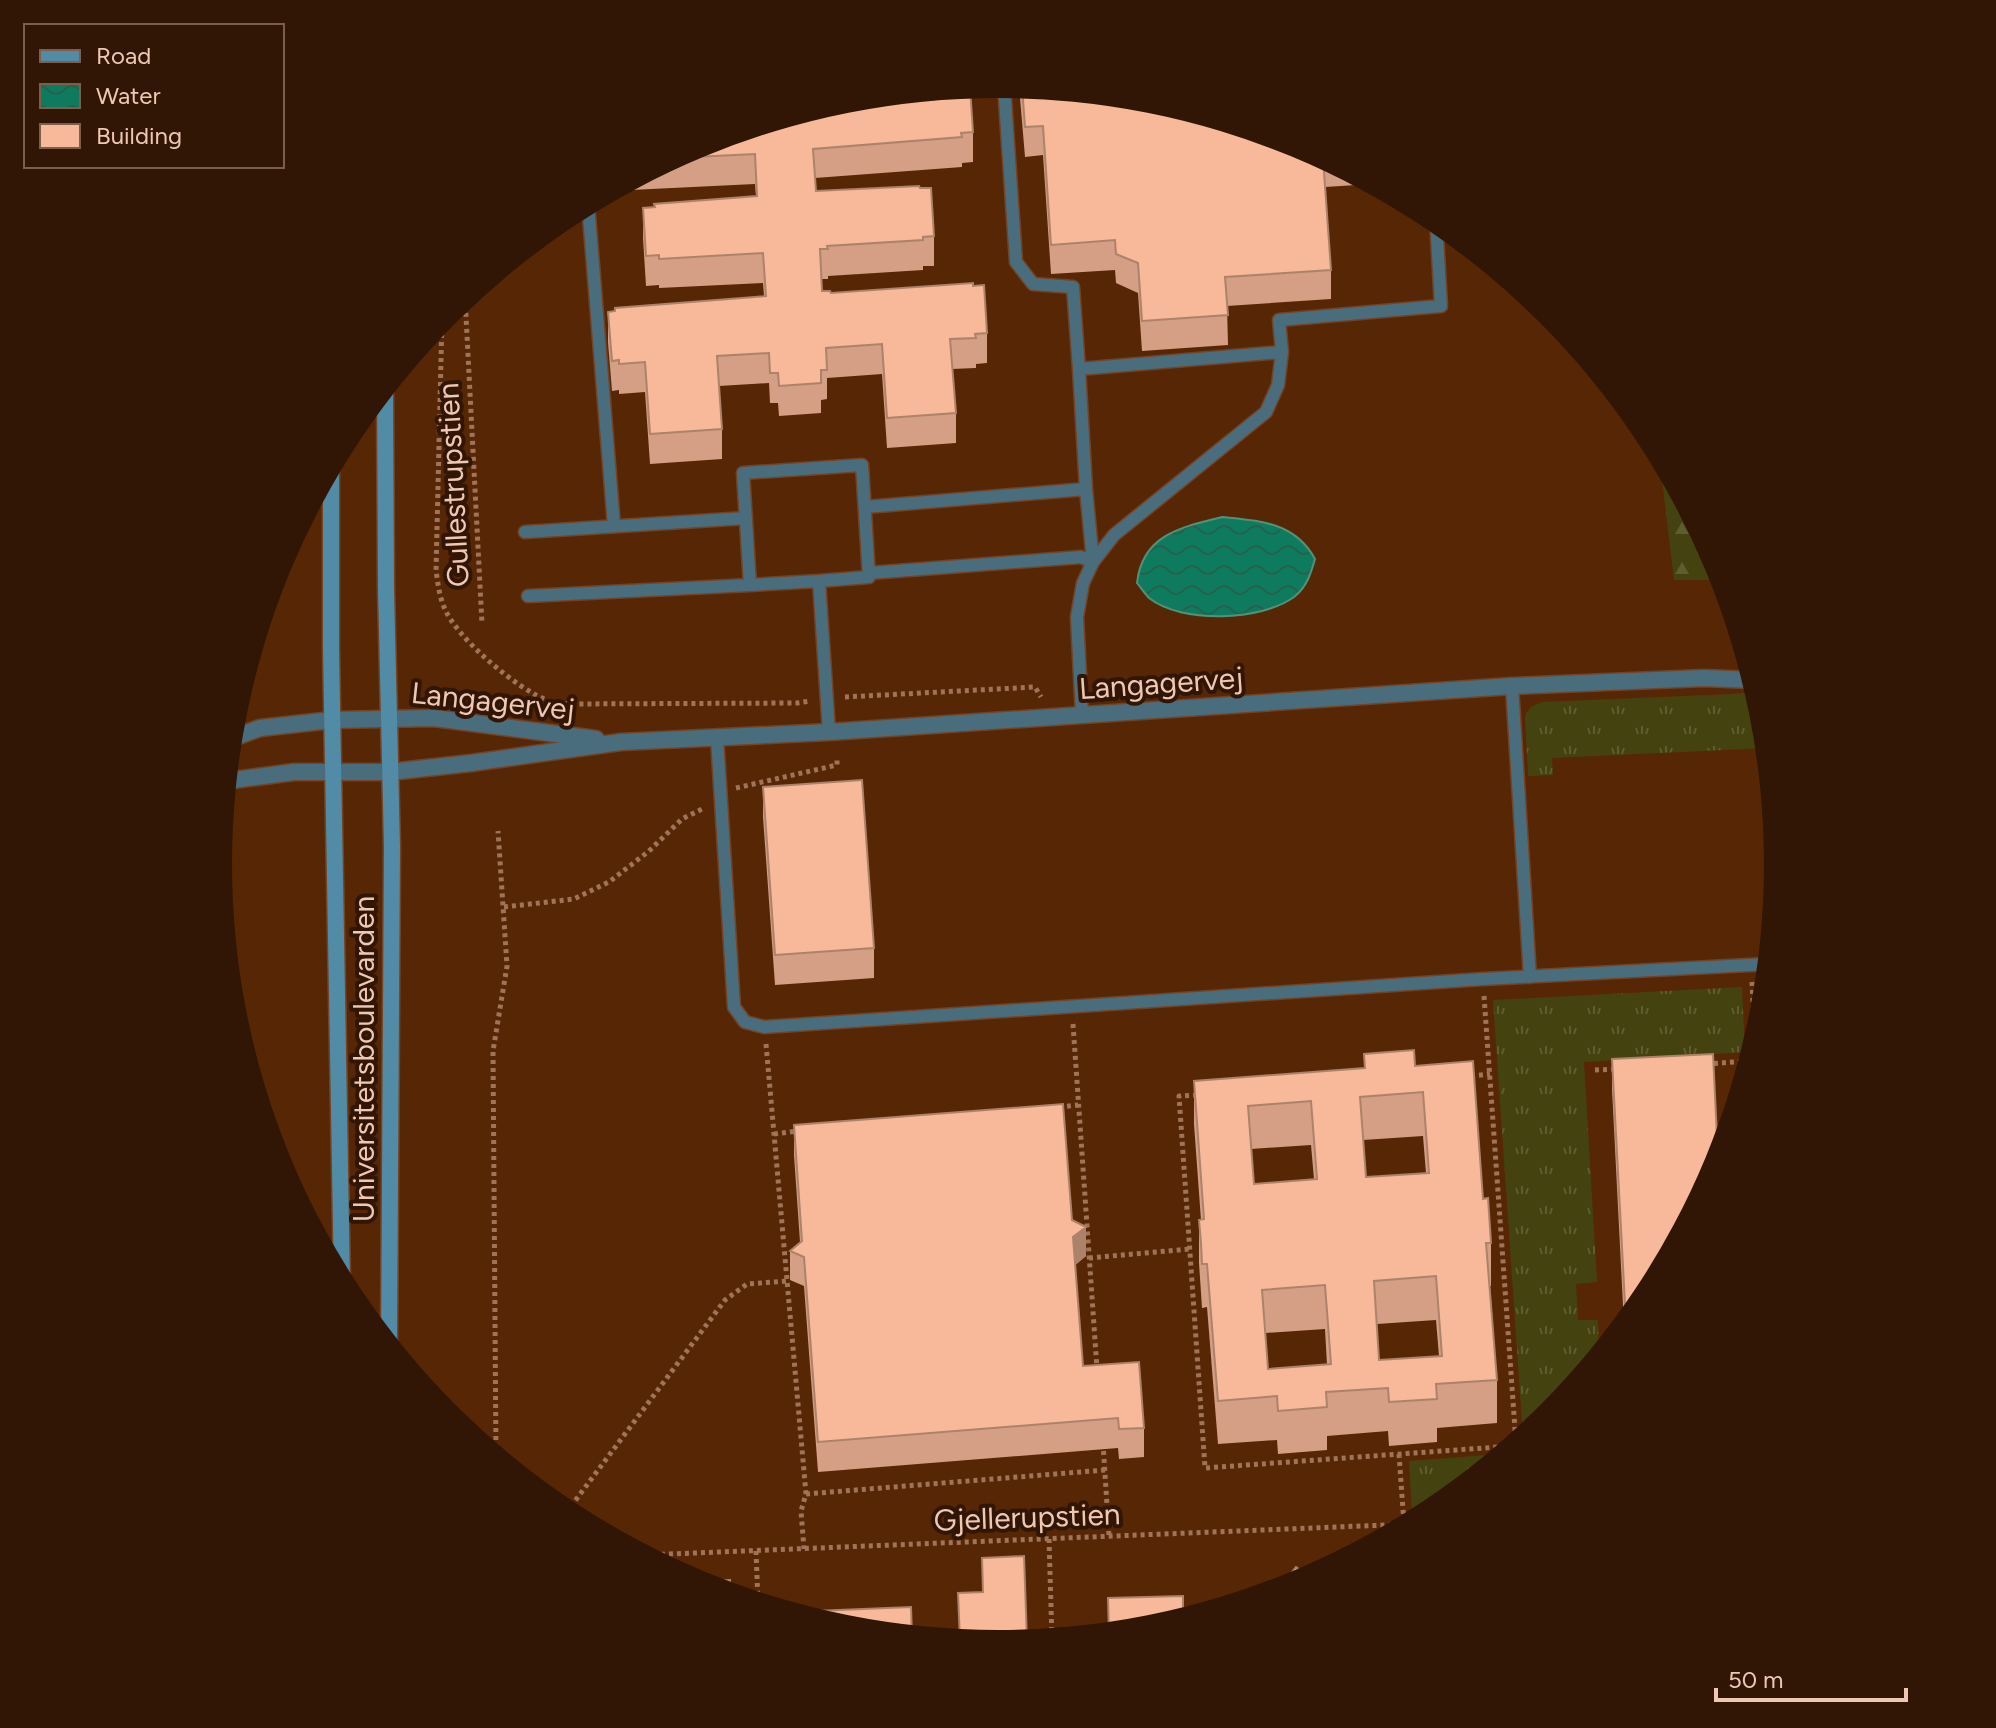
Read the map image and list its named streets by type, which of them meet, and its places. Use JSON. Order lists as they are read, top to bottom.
{
  "streets": {
    "main road": ["Universitetsboulevarden"],
    "street": ["Langagervej"],
    "path": ["Gullestrupstien", "Gjellerupstien"]
  },
  "crossings": [
    ["Langagervej", "Universitetsboulevarden"]
  ],
  "legend": ["Road", "Water", "Building"],
  "scale_bar": "50 m"
}
